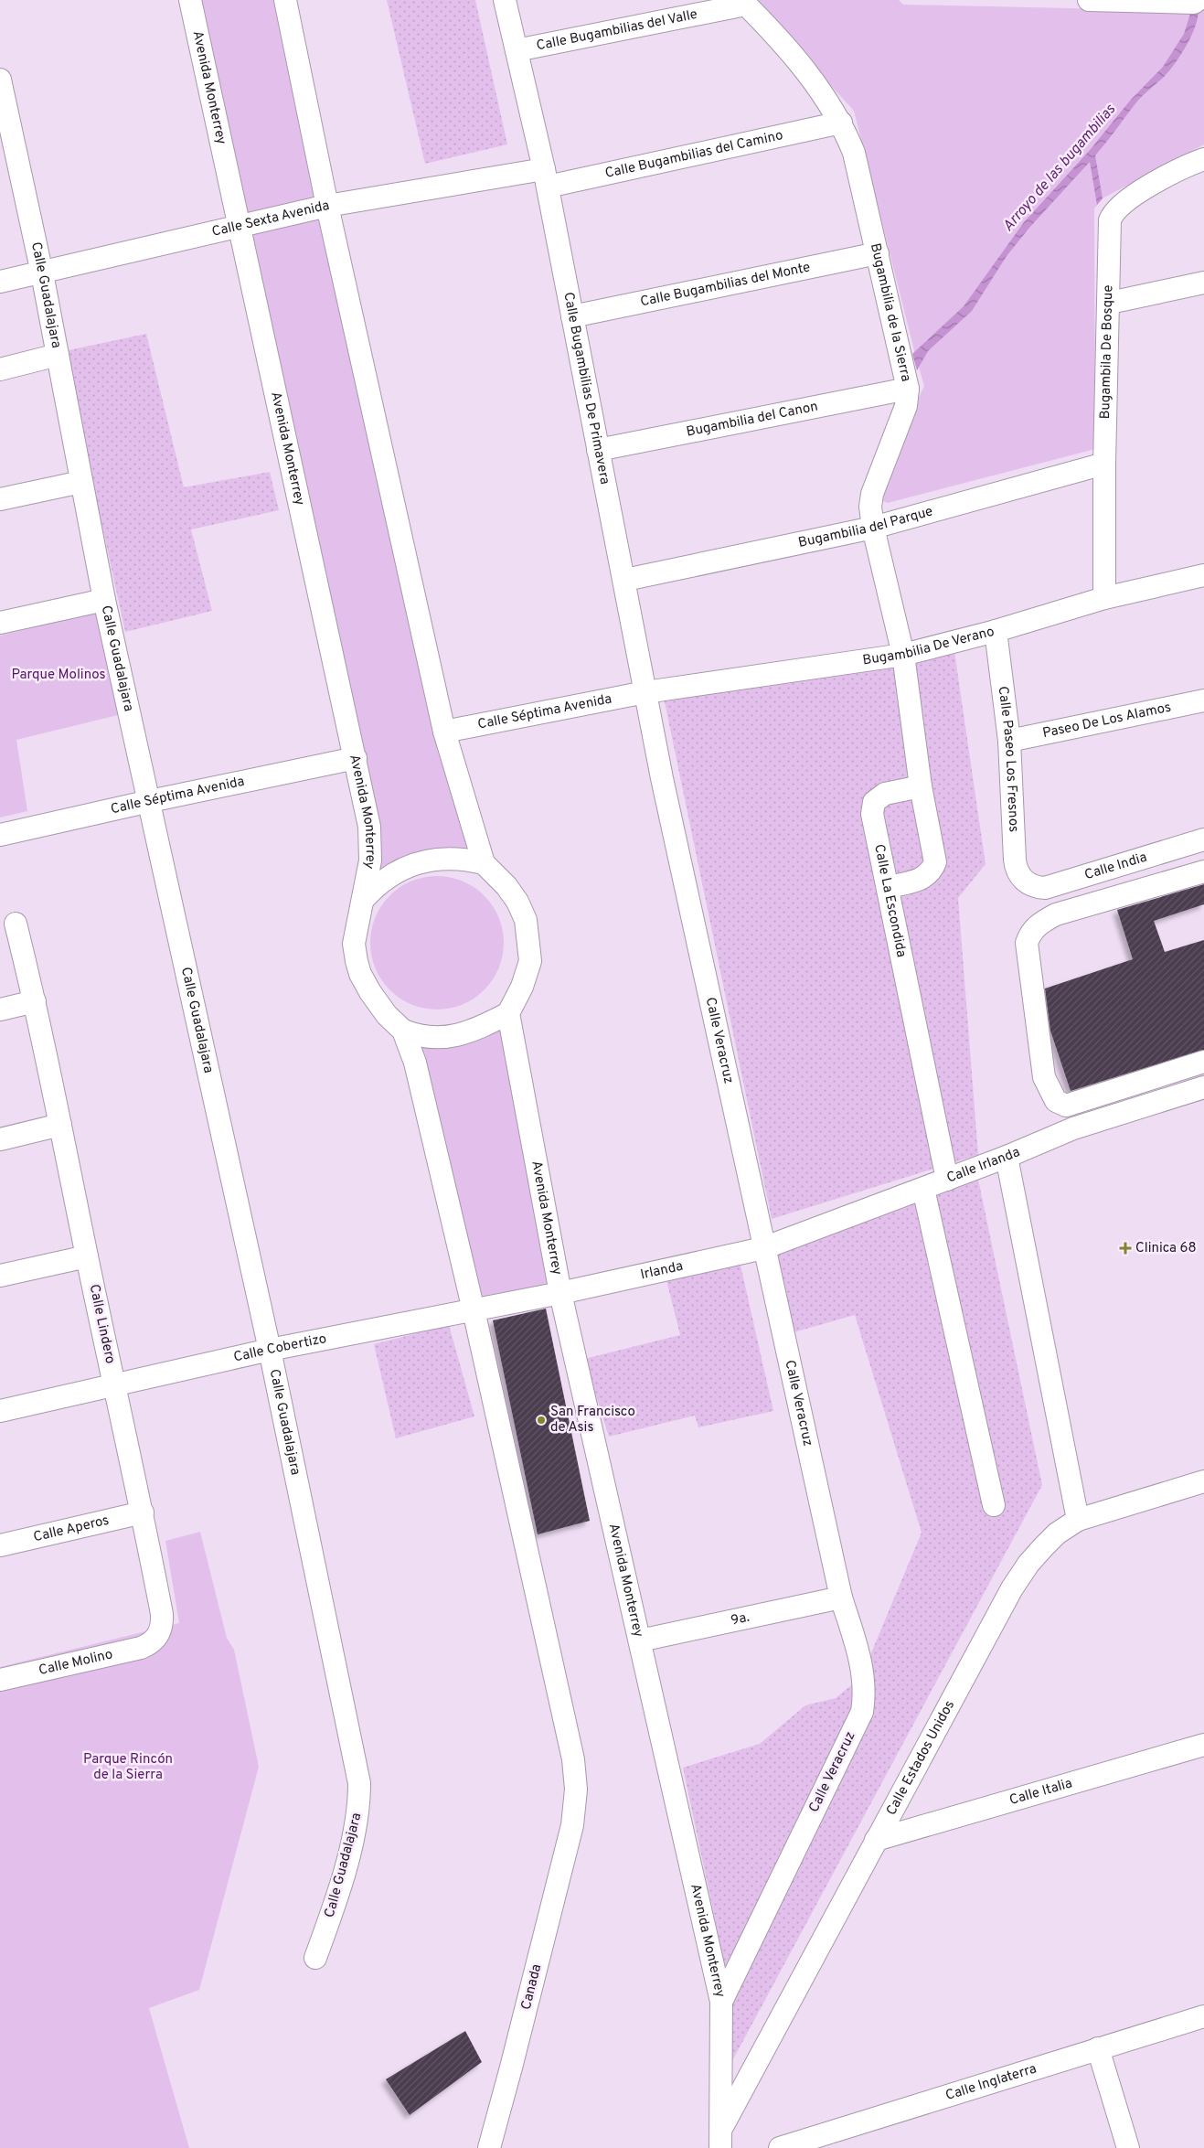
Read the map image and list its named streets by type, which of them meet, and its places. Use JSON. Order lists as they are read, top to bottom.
{
  "streets": {
    "street": [
      "Calle Bugambilias del Valle",
      "Avenida Monterrey",
      "Calle Bugambilias del Camino",
      "Calle Sexta Avenida",
      "Calle Bugambilias del Monte",
      "Calle Guadalajara",
      "Bugambilia de la Sierra",
      "Bugambila De Bosque",
      "Calle Bugambilias De Primavera",
      "Bugambilia del Canon",
      "Bugambilia del Parque",
      "Bugambilia De Verano",
      "Calle Séptima Avenida",
      "Paseo De Los Alamos",
      "Calle Paseo Los Fresnos",
      "Calle India",
      "Calle La Escondida",
      "Calle Veracruz",
      "Calle Irlanda",
      "Irlanda",
      "Calle Lindero",
      "Calle Cobertizo",
      "Calle Aperos",
      "9a.",
      "Calle Molino",
      "Calle Estados Unidos",
      "Calle Italia",
      "Canada",
      "Calle Inglaterra"
    ]
  },
  "crossings": [
    ["Calle Bugambilias del Valle", "Bugambilia de la Sierra"],
    ["Calle Bugambilias del Valle", "Calle Bugambilias De Primavera"],
    ["Avenida Monterrey", "Calle Sexta Avenida"],
    ["Avenida Monterrey", "Calle Séptima Avenida"],
    ["Avenida Monterrey", "Calle Veracruz"],
    ["Avenida Monterrey", "Irlanda"],
    ["Avenida Monterrey", "Calle Cobertizo"],
    ["Avenida Monterrey", "9a."],
    ["Avenida Monterrey", "Calle Estados Unidos"],
    ["Avenida Monterrey", "Canada"],
    ["Calle Bugambilias del Camino", "Calle Sexta Avenida"],
    ["Calle Bugambilias del Camino", "Bugambilia de la Sierra"],
    ["Calle Bugambilias del Camino", "Calle Bugambilias De Primavera"],
    ["Calle Sexta Avenida", "Calle Guadalajara"],
    ["Calle Sexta Avenida", "Calle Bugambilias De Primavera"],
    ["Calle Bugambilias del Monte", "Bugambilia de la Sierra"],
    ["Calle Bugambilias del Monte", "Calle Bugambilias De Primavera"],
    ["Calle Guadalajara", "Calle Séptima Avenida"],
    ["Calle Guadalajara", "Calle Cobertizo"],
    ["Bugambilia de la Sierra", "Bugambilia del Canon"],
    ["Bugambilia de la Sierra", "Bugambilia del Parque"],
    ["Bugambilia de la Sierra", "Bugambilia De Verano"],
    ["Bugambila De Bosque", "Bugambilia del Parque"],
    ["Bugambila De Bosque", "Bugambilia De Verano"],
    ["Calle Bugambilias De Primavera", "Bugambilia del Canon"],
    ["Calle Bugambilias De Primavera", "Bugambilia del Parque"],
    ["Calle Bugambilias De Primavera", "Bugambilia De Verano"],
    ["Calle Bugambilias De Primavera", "Calle Séptima Avenida"],
    ["Calle Bugambilias De Primavera", "Calle Veracruz"],
    ["Bugambilia De Verano", "Calle Séptima Avenida"],
    ["Bugambilia De Verano", "Calle Paseo Los Fresnos"],
    ["Paseo De Los Alamos", "Calle Paseo Los Fresnos"],
    ["Calle Paseo Los Fresnos", "Calle India"],
    ["Calle La Escondida", "Calle Irlanda"],
    ["Calle Veracruz", "Calle Irlanda"],
    ["Calle Veracruz", "Irlanda"],
    ["Calle Veracruz", "9a."],
    ["Calle Irlanda", "Irlanda"],
    ["Irlanda", "Calle Cobertizo"],
    ["Calle Lindero", "Calle Cobertizo"],
    ["Calle Lindero", "Calle Aperos"],
    ["Calle Lindero", "Calle Molino"],
    ["Calle Estados Unidos", "Calle Italia"]
  ],
  "water": ["Arroyo de las bugambilias"],
  "parks": ["Parque Molinos", "Parque Rincón de la Sierra"],
  "places": {
    "health": ["Clinica 68"],
    "other": ["San Francisco de Asis"]
  }
}
